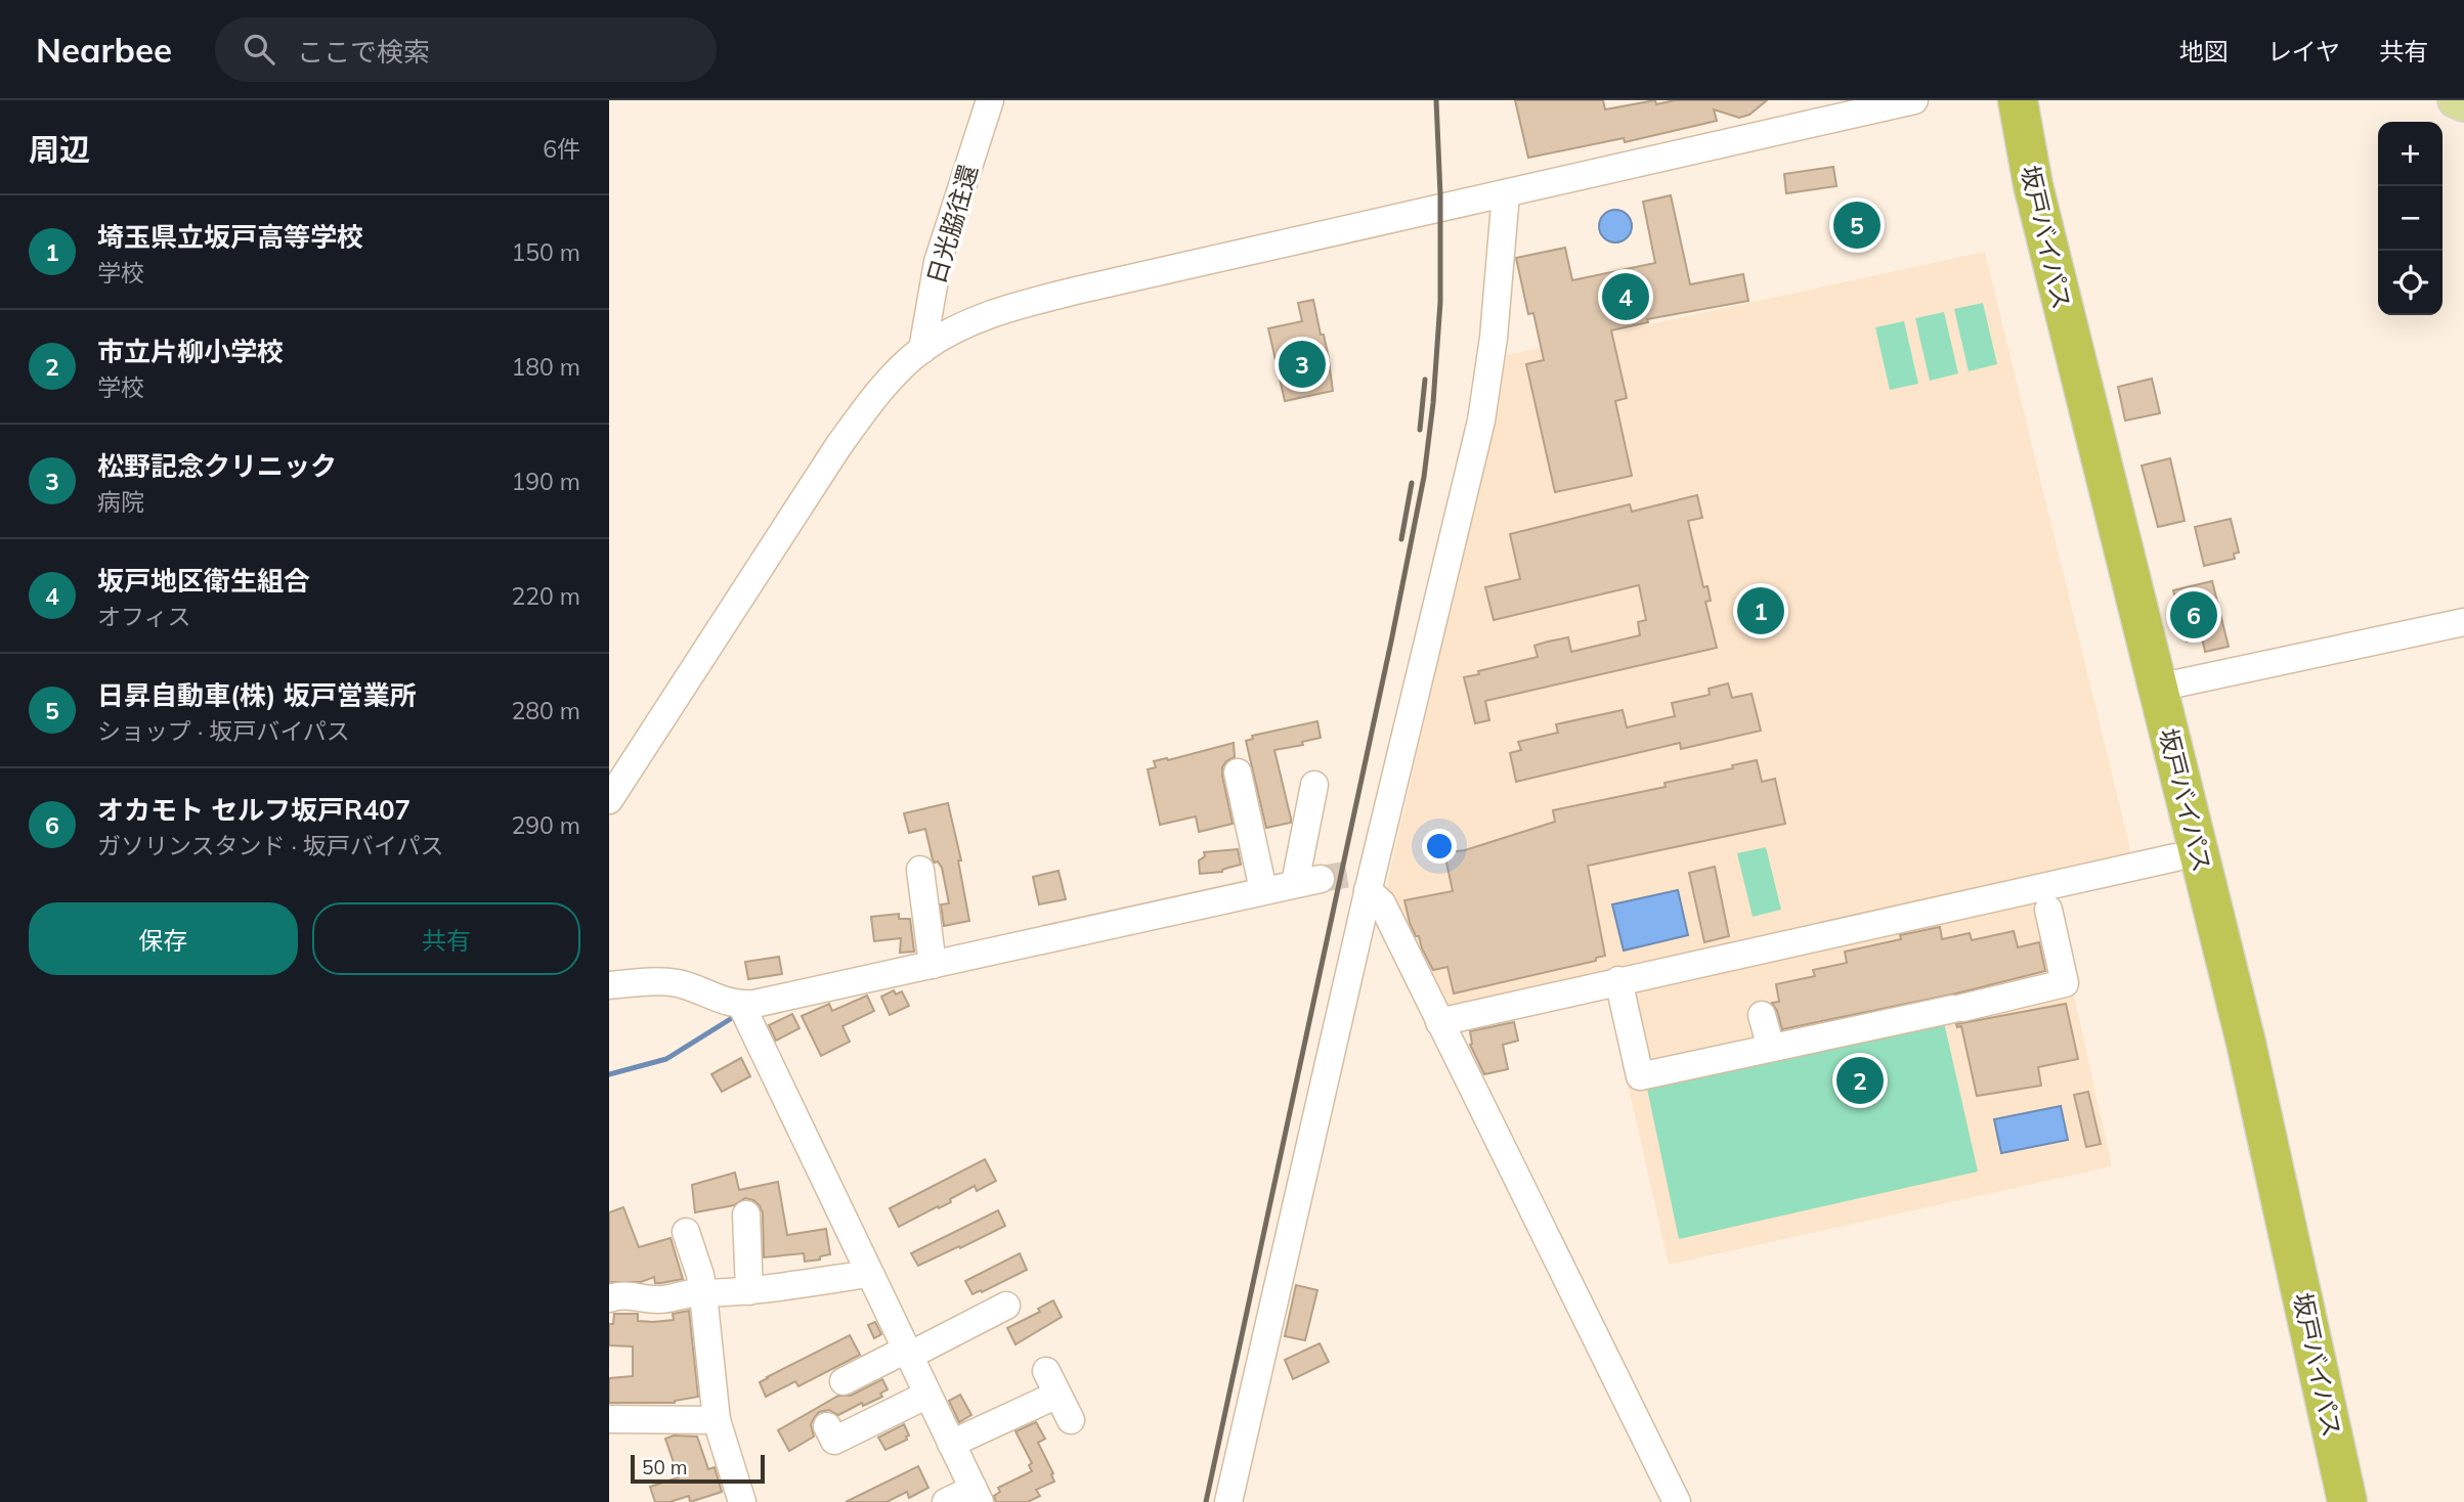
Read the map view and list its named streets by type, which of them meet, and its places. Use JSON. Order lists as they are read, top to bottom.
{
  "streets": {
    "highway": ["坂戸バイパス"],
    "street": ["日光脇往還"]
  },
  "scale_bar": "50 m",
  "page": {
    "header": "Nearbee",
    "search": "ここで検索",
    "nav": ["地図", "レイヤ", "共有"],
    "heading": ["周辺", "6件"],
    "map_buttons": ["+", "−"],
    "list": [
      {
        "mark": "1",
        "name": "埼玉県立坂戸高等学校",
        "note": "学校",
        "value": "150 m"
      },
      {
        "mark": "2",
        "name": "市立片柳小学校",
        "note": "学校",
        "value": "180 m"
      },
      {
        "mark": "3",
        "name": "松野記念クリニック",
        "note": "病院",
        "value": "190 m"
      },
      {
        "mark": "4",
        "name": "坂戸地区衛生組合",
        "note": "オフィス",
        "value": "220 m"
      },
      {
        "mark": "5",
        "name": "日昇自動車(株) 坂戸営業所",
        "note": "ショップ · 坂戸バイパス",
        "value": "280 m"
      },
      {
        "mark": "6",
        "name": "オカモト セルフ坂戸R407",
        "note": "ガソリンスタンド · 坂戸バイパス",
        "value": "290 m"
      }
    ],
    "pins": [
      "5",
      "4",
      "3",
      "1",
      "6",
      "2"
    ],
    "buttons": ["保存", "共有"],
    "scale": "50 m"
  }
}
